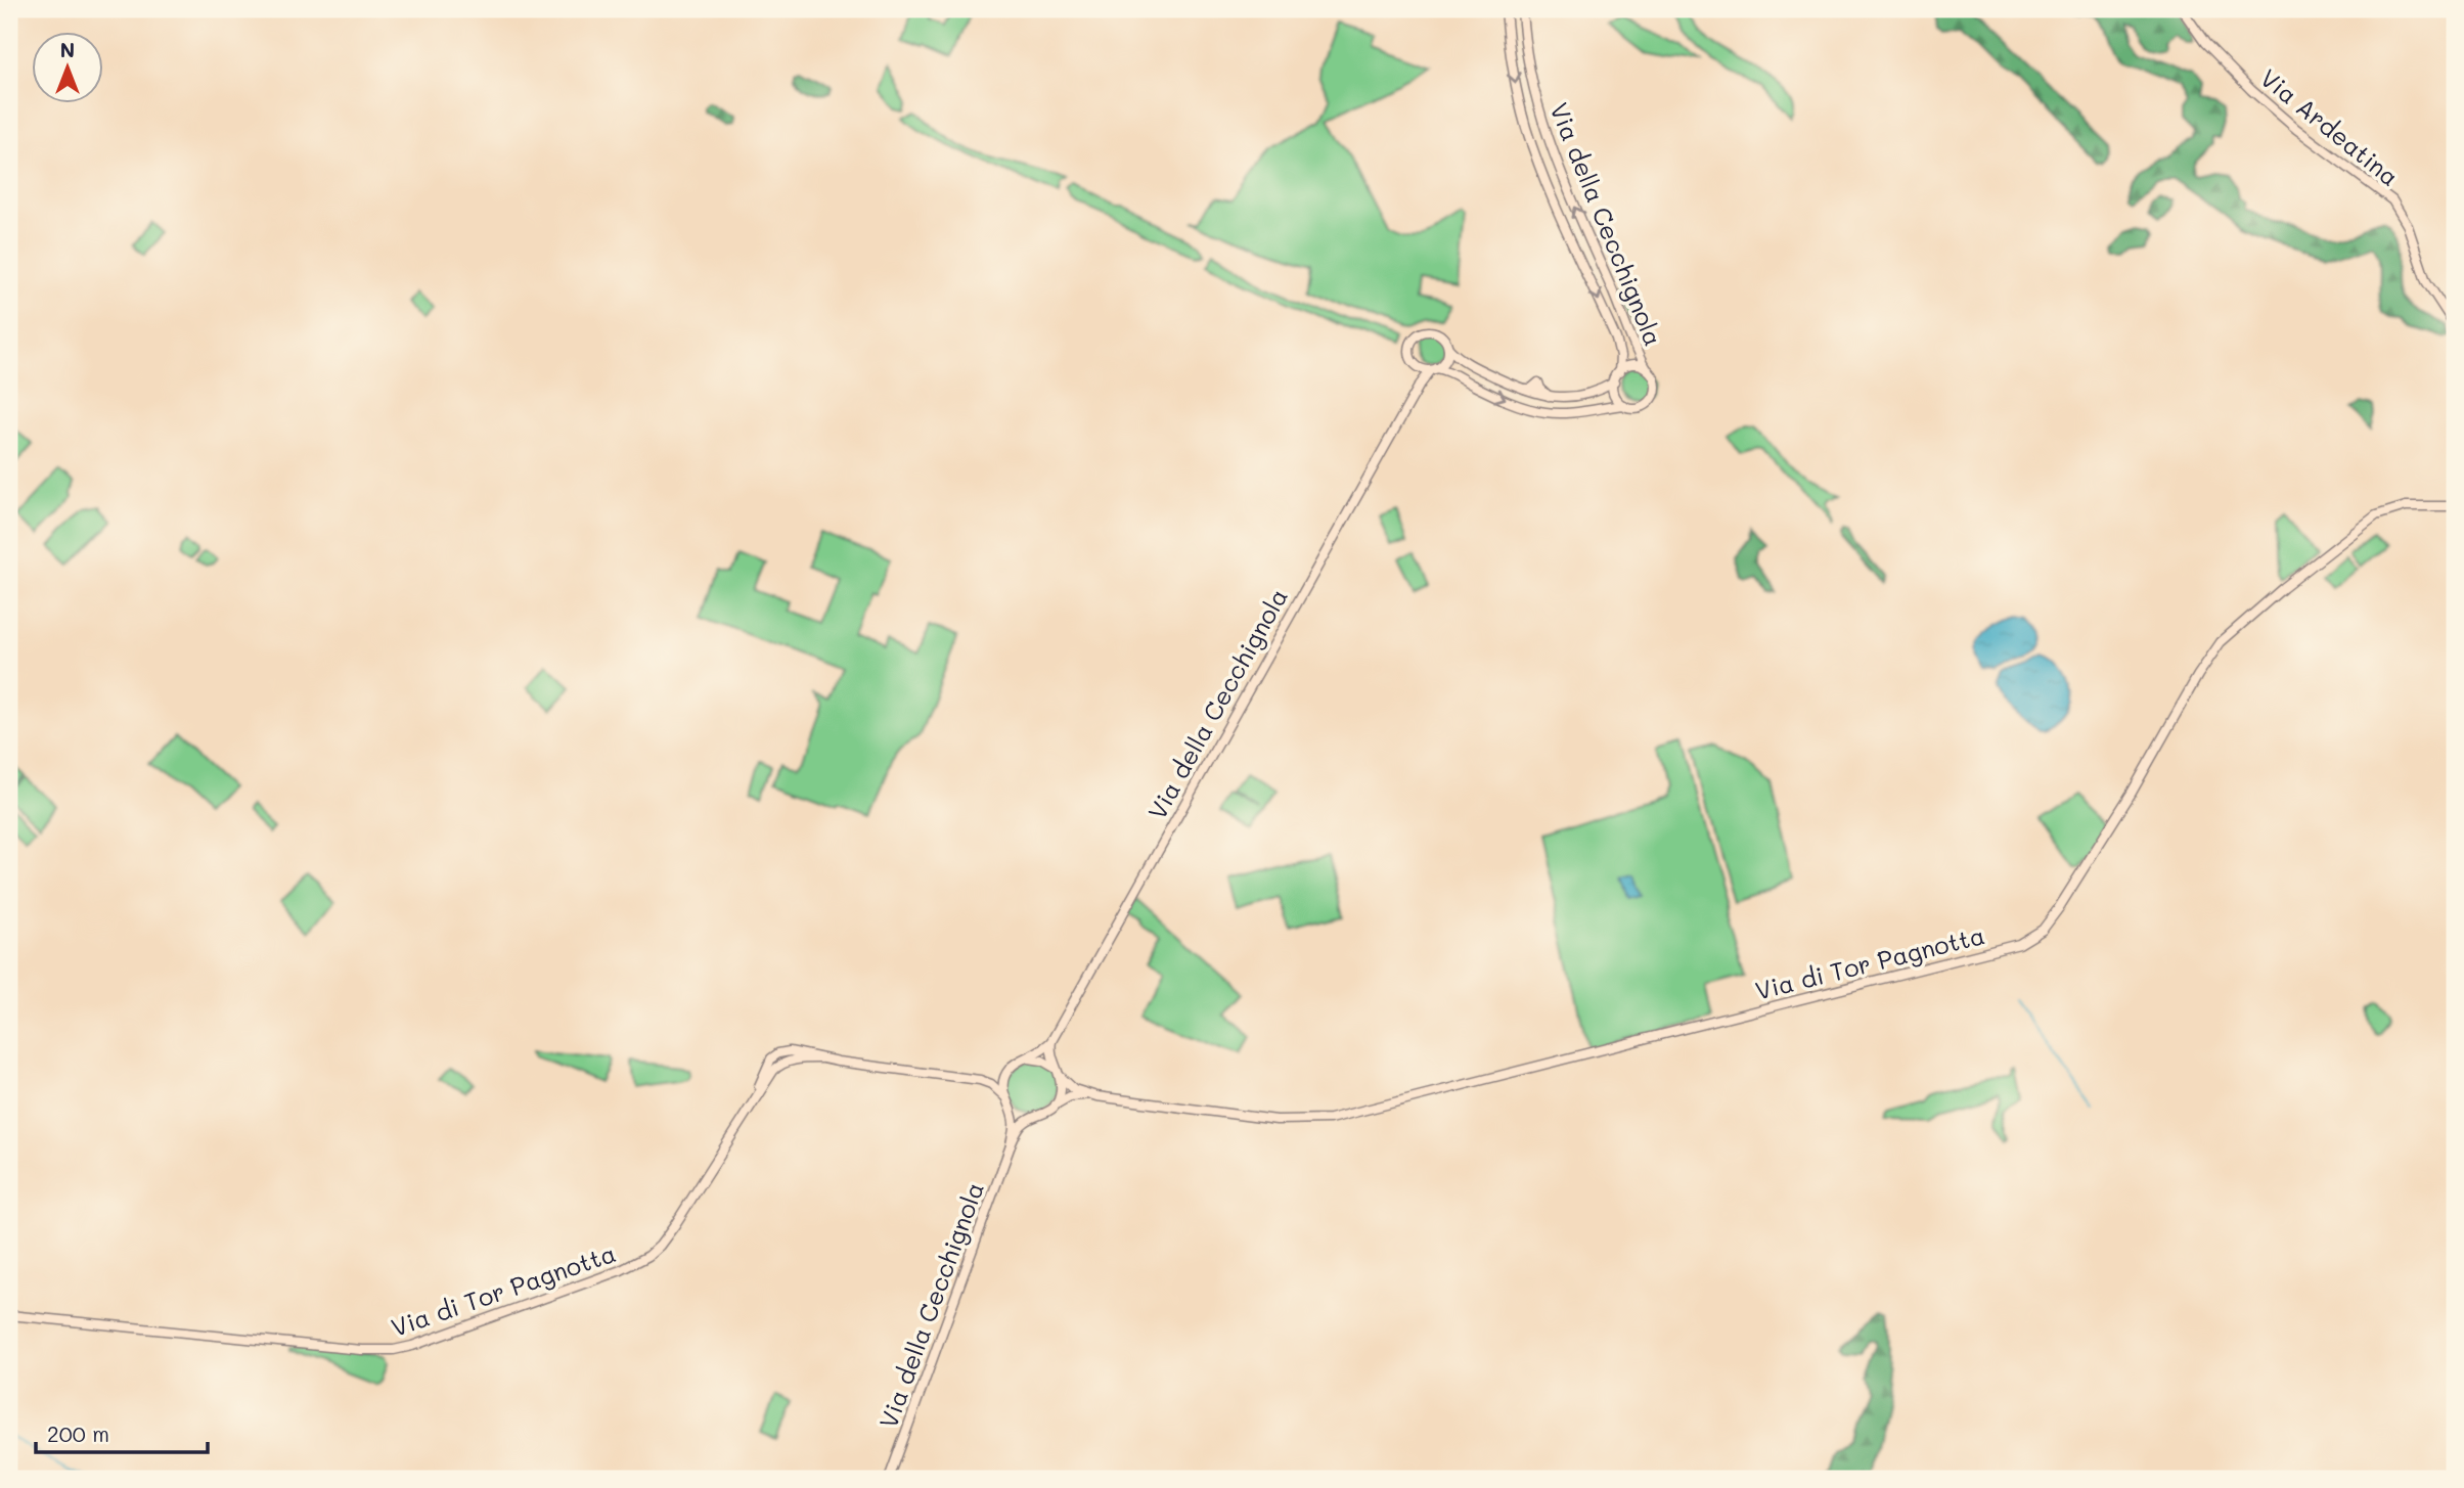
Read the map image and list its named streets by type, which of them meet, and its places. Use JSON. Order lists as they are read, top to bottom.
{
  "streets": {
    "street": ["Via Ardeatina", "Via della Cecchignola", "Via di Tor Pagnotta"]
  },
  "crossings": [
    ["Via della Cecchignola", "Via di Tor Pagnotta"]
  ],
  "scale_bar": "200 m",
  "north": "top"
}
